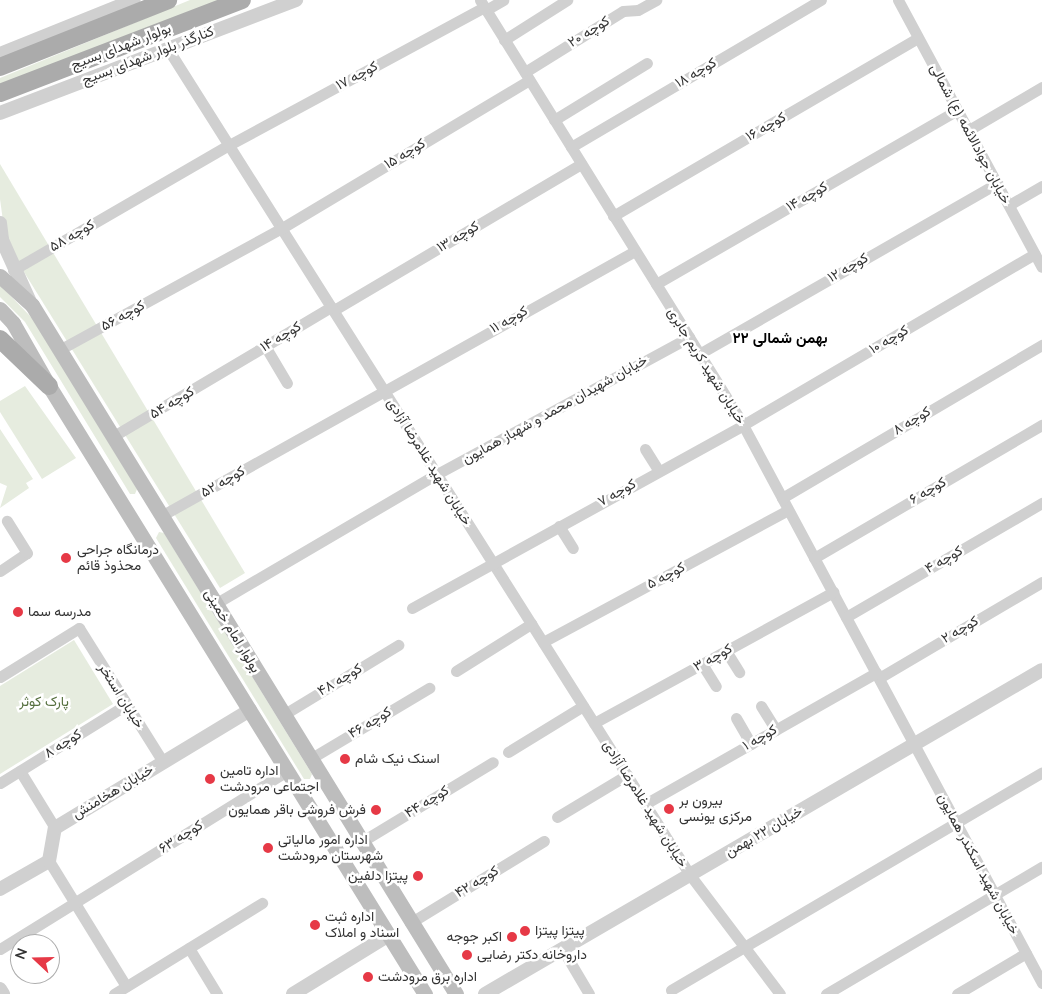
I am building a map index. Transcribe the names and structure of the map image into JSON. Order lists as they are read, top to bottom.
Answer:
{
  "streets": {
    "main road": ["بولوار شهدای بسیج", "بولوار امام خمینی"],
    "street": [
      "کوچه ۲۰",
      "کنارگذر بلوار شهدای بسیج",
      "کوچه ۱۸",
      "کوچه ۱۷",
      "کوچه ۱۶",
      "خیابان جوادالائمه (ع) شمالی",
      "کوچه ۱۵",
      "کوچه ۱۴",
      "کوچه ۵۸",
      "کوچه ۱۳",
      "کوچه ۱۲",
      "کوچه ۵۶",
      "کوچه ۱۱",
      "کوچه ۱۰",
      "خیابان شهید کریم جابری",
      "کوچه ۵۴",
      "خیابان شهیدان محمد و شهباز همایون",
      "کوچه ۸",
      "خیابان شهید غلامرضا آزادی",
      "کوچه ۵۲",
      "کوچه ۶",
      "کوچه ۷",
      "کوچه ۴",
      "کوچه ۵",
      "کوچه ۲",
      "کوچه ۳",
      "کوچه ۴۸",
      "خیابان استخر",
      "کوچه ۴۶",
      "کوچه ۱",
      "خیابان هخامنش",
      "کوچه ۴۴",
      "خیابان ۲۲ بهمن",
      "کوچه ۶۳",
      "خیابان شهید اسکندر همایون",
      "کوچه ۴۲"
    ]
  },
  "crossings": [
    ["کوچه ۲۰", "کوچه ۱۵"],
    ["کوچه ۲۰", "خیابان شهید کریم جابری"],
    ["کنارگذر بلوار شهدای بسیج", "خیابان شهید غلامرضا آزادی"],
    ["کوچه ۱۸", "خیابان شهید کریم جابری"],
    ["کوچه ۱۷", "کوچه ۵۸"],
    ["کوچه ۱۷", "خیابان شهید کریم جابری"],
    ["کوچه ۱۷", "خیابان شهید غلامرضا آزادی"],
    ["کوچه ۱۶", "خیابان جوادالائمه (ع) شمالی"],
    ["کوچه ۱۶", "خیابان شهید کریم جابری"],
    ["خیابان جوادالائمه (ع) شمالی", "کوچه ۱۴"],
    ["خیابان جوادالائمه (ع) شمالی", "کوچه ۱۲"],
    ["خیابان جوادالائمه (ع) شمالی", "کوچه ۱۰"],
    ["کوچه ۱۵", "کوچه ۵۶"],
    ["کوچه ۱۵", "خیابان شهید کریم جابری"],
    ["کوچه ۱۵", "خیابان شهید غلامرضا آزادی"],
    ["کوچه ۱۴", "کوچه ۱۳"],
    ["کوچه ۱۴", "خیابان شهید کریم جابری"],
    ["کوچه ۱۴", "کوچه ۵۴"],
    ["کوچه ۱۴", "خیابان شهید غلامرضا آزادی"],
    ["کوچه ۵۸", "خیابان شهید غلامرضا آزادی"],
    ["کوچه ۵۸", "بولوار امام خمینی"],
    ["کوچه ۱۳", "خیابان شهید کریم جابری"],
    ["کوچه ۱۳", "خیابان شهید غلامرضا آزادی"],
    ["کوچه ۱۲", "خیابان شهید کریم جابری"],
    ["کوچه ۵۶", "خیابان شهید غلامرضا آزادی"],
    ["کوچه ۵۶", "بولوار امام خمینی"],
    ["کوچه ۱۱", "خیابان شهید کریم جابری"],
    ["کوچه ۱۱", "خیابان شهید غلامرضا آزادی"],
    ["کوچه ۱۱", "کوچه ۵۲"],
    ["کوچه ۱۰", "خیابان شهید کریم جابری"],
    ["کوچه ۱۰", "کوچه ۷"],
    ["خیابان شهید کریم جابری", "خیابان شهیدان محمد و شهباز همایون"],
    ["خیابان شهید کریم جابری", "کوچه ۸"],
    ["خیابان شهید کریم جابری", "کوچه ۶"],
    ["خیابان شهید کریم جابری", "کوچه ۷"],
    ["خیابان شهید کریم جابری", "کوچه ۴"],
    ["خیابان شهید کریم جابری", "کوچه ۵"],
    ["خیابان شهید کریم جابری", "کوچه ۲"],
    ["خیابان شهید کریم جابری", "کوچه ۳"],
    ["خیابان شهید کریم جابری", "کوچه ۱"],
    ["خیابان شهید کریم جابری", "خیابان ۲۲ بهمن"],
    ["خیابان شهید کریم جابری", "خیابان شهید اسکندر همایون"],
    ["کوچه ۵۴", "بولوار امام خمینی"],
    ["خیابان شهیدان محمد و شهباز همایون", "خیابان شهید غلامرضا آزادی"],
    ["خیابان شهیدان محمد و شهباز همایون", "بولوار امام خمینی"],
    ["کوچه ۸", "خیابان استخر"],
    ["خیابان شهید غلامرضا آزادی", "کوچه ۵۲"],
    ["خیابان شهید غلامرضا آزادی", "کوچه ۷"],
    ["خیابان شهید غلامرضا آزادی", "کوچه ۵"],
    ["خیابان شهید غلامرضا آزادی", "کوچه ۳"],
    ["خیابان شهید غلامرضا آزادی", "کوچه ۱"],
    ["خیابان شهید غلامرضا آزادی", "خیابان ۲۲ بهمن"],
    ["کوچه ۵۲", "بولوار امام خمینی"],
    ["کوچه ۲", "کوچه ۱"],
    ["بولوار امام خمینی", "کوچه ۴۸"],
    ["بولوار امام خمینی", "کوچه ۴۶"],
    ["بولوار امام خمینی", "خیابان هخامنش"],
    ["بولوار امام خمینی", "کوچه ۴۴"],
    ["بولوار امام خمینی", "کوچه ۶۳"],
    ["بولوار امام خمینی", "کوچه ۴۲"],
    ["خیابان استخر", "خیابان هخامنش"],
    ["خیابان ۲۲ بهمن", "خیابان شهید اسکندر همایون"]
  ],
  "districts": ["۲۲ بهمن شمالی"],
  "parks": ["پارک کوثر"],
  "places": [
    "درمانگاه جراحی محذوذ قائم",
    "مدرسه سما",
    "اسنک نیک شام",
    "اداره تامین اجتماعی مرودشت",
    "بیرون بر مرکزی یونسی",
    "فرش فروشی باقر همایون",
    "اداره امور مالیاتی شهرستان مرودشت",
    "پیتزا دلفین",
    "اداره ثبت اسناد و املاک",
    "پیتزا پیتزا",
    "اکبر جوجه",
    "داروخانه دکتر رضایی",
    "اداره برق مرودشت"
  ],
  "north": "left"
}
